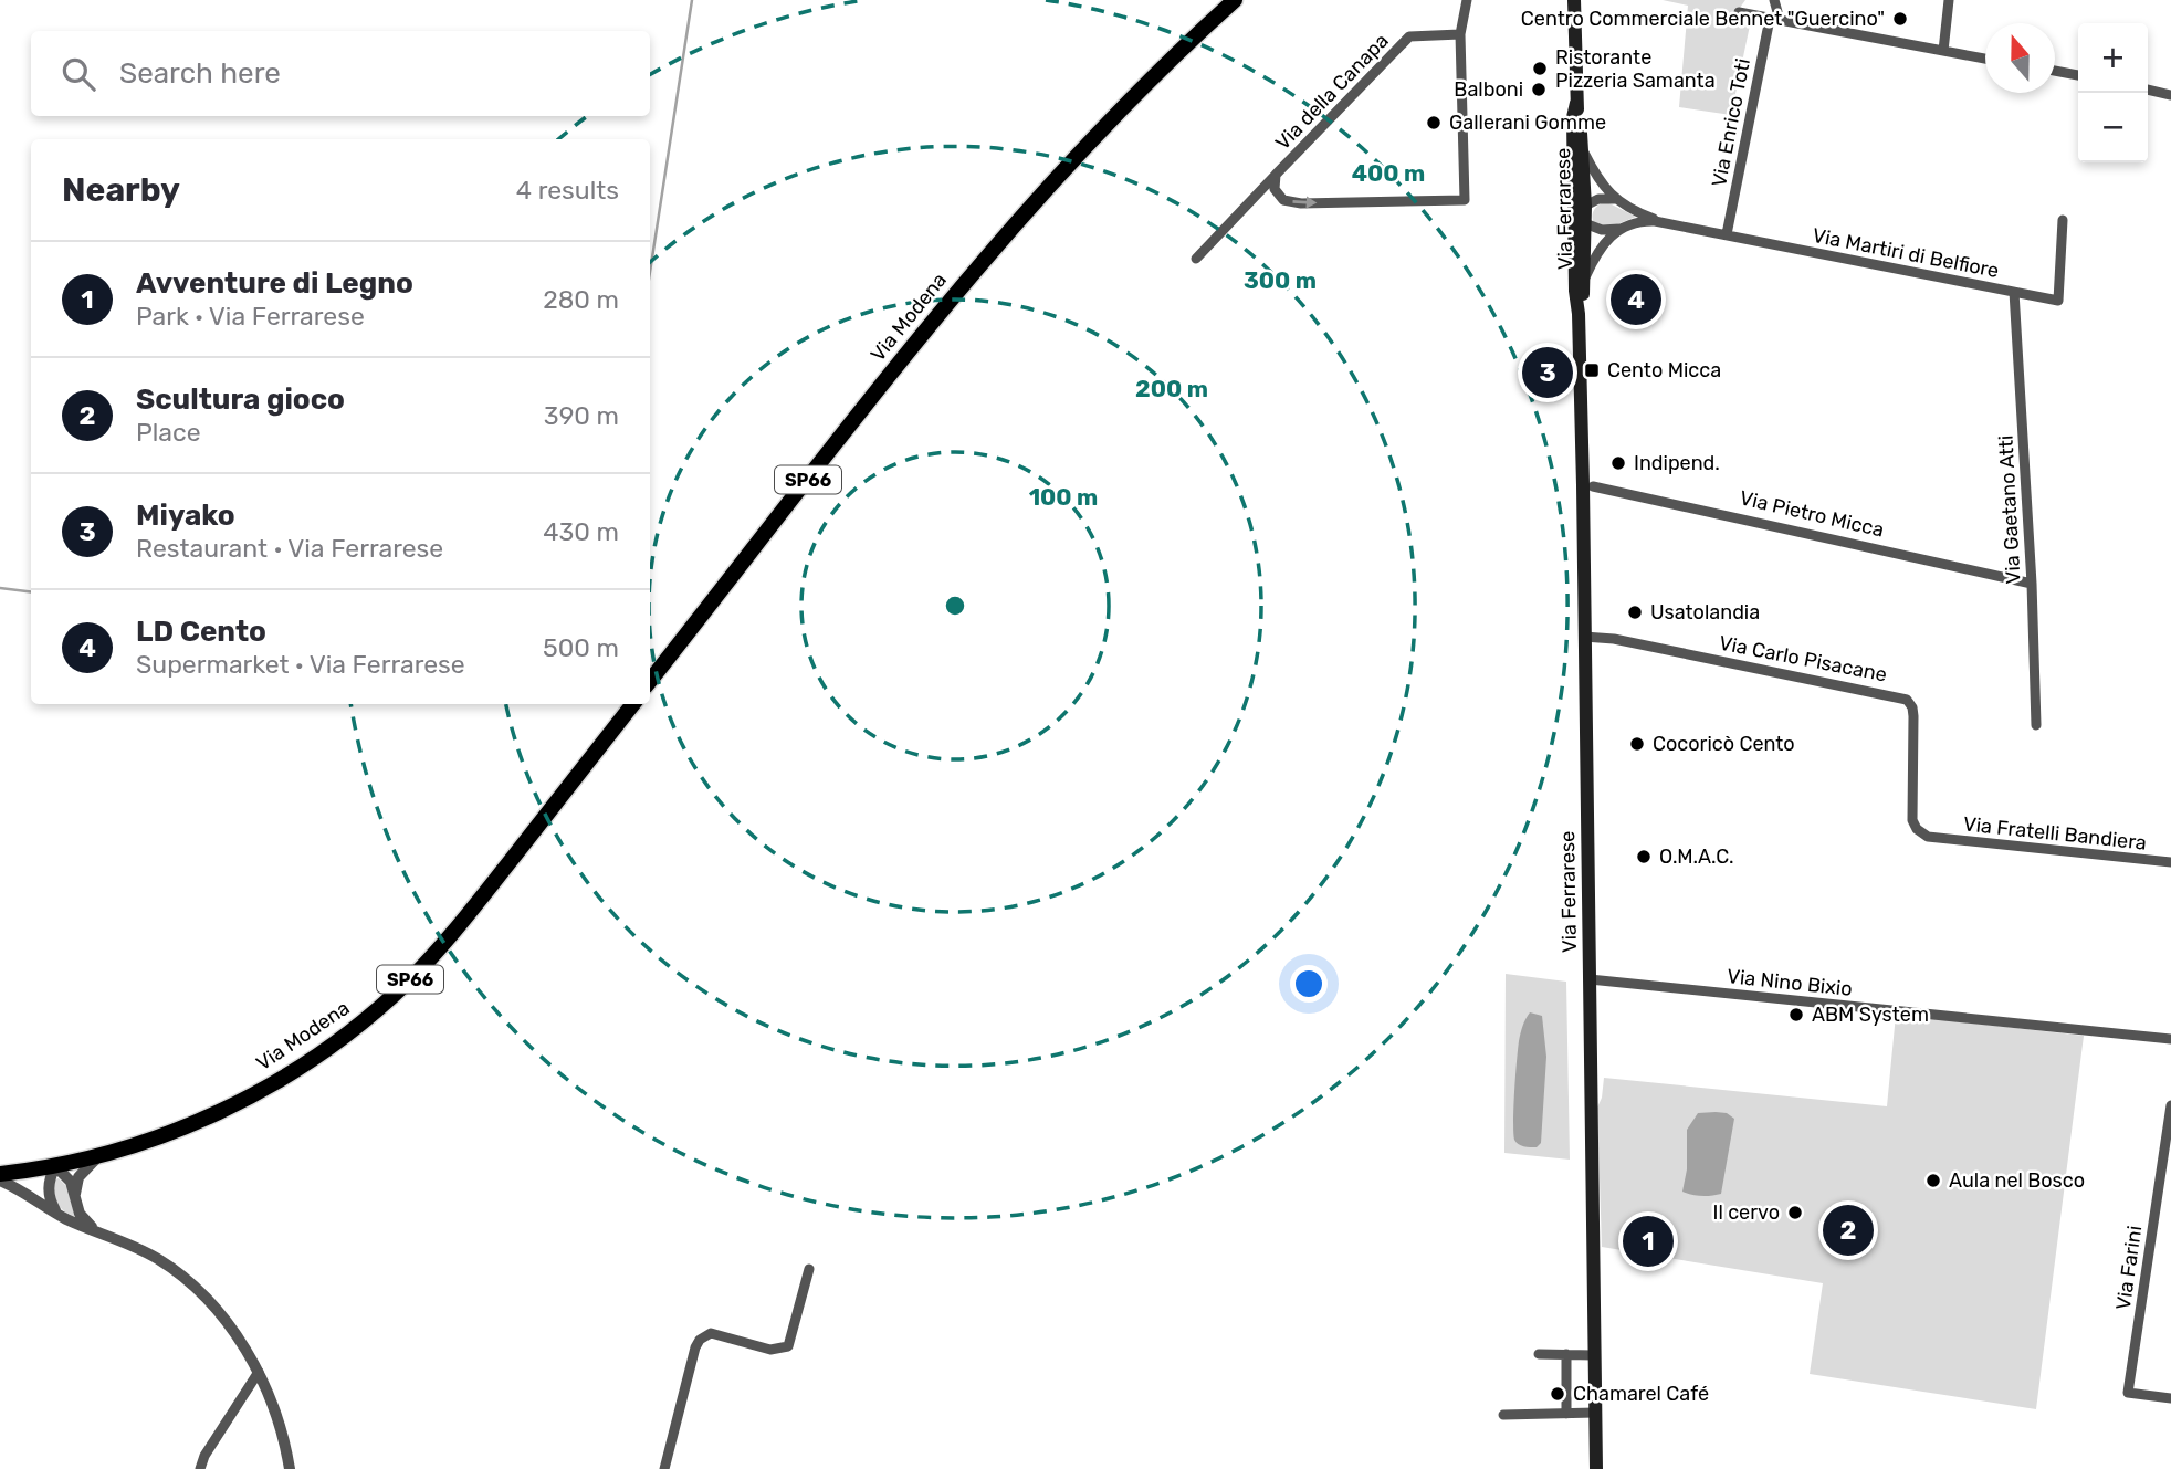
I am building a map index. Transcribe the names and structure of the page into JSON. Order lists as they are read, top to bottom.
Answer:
{
  "streets": {
    "main road": ["Via Ferrarese", "Via Modena", "SP66"],
    "street": [
      "Via della Canapa",
      "Via Enrico Toti",
      "Via Martiri di Belfiore",
      "Via Gaetano Atti",
      "Via Pietro Micca",
      "Via Carlo Pisacane",
      "Via Fratelli Bandiera",
      "Via Nino Bixio",
      "Via Farini"
    ]
  },
  "crossings": [
    ["Via Enrico Toti", "Via Martiri di Belfiore"],
    ["Via Ferrarese", "Via Martiri di Belfiore"],
    ["Via Ferrarese", "Via Pietro Micca"],
    ["Via Ferrarese", "Via Carlo Pisacane"],
    ["Via Ferrarese", "Via Nino Bixio"],
    ["Via Martiri di Belfiore", "Via Gaetano Atti"],
    ["Via Gaetano Atti", "Via Pietro Micca"],
    ["Via Carlo Pisacane", "Via Fratelli Bandiera"]
  ],
  "places": {
    "other": [
      "Centro Commerciale Bennet \"Guercino\"",
      "Ristorante Pizzeria Samanta",
      "Balboni",
      "Gallerani Gomme",
      "Indipend.",
      "Usatolandia",
      "Cocoricò Cento",
      "O.M.A.C.",
      "ABM System",
      "Aula nel Bosco",
      "Il cervo",
      "Chamarel Café"
    ],
    "transit": ["Cento Micca"]
  },
  "north": "top",
  "page": {
    "map_buttons": ["+", "−"],
    "search": "Search here",
    "heading": ["Nearby", "4 results"],
    "list": [
      {
        "mark": "1",
        "name": "Avventure di Legno",
        "note": "Park · Via Ferrarese",
        "value": "280 m"
      },
      {
        "mark": "2",
        "name": "Scultura gioco",
        "note": "Place",
        "value": "390 m"
      },
      {
        "mark": "3",
        "name": "Miyako",
        "note": "Restaurant · Via Ferrarese",
        "value": "430 m"
      },
      {
        "mark": "4",
        "name": "LD Cento",
        "note": "Supermarket · Via Ferrarese",
        "value": "500 m"
      }
    ],
    "pins": [
      "4",
      "3",
      "2",
      "1"
    ]
  },
  "rings": [
    "400 m",
    "300 m",
    "200 m",
    "100 m"
  ]
}
